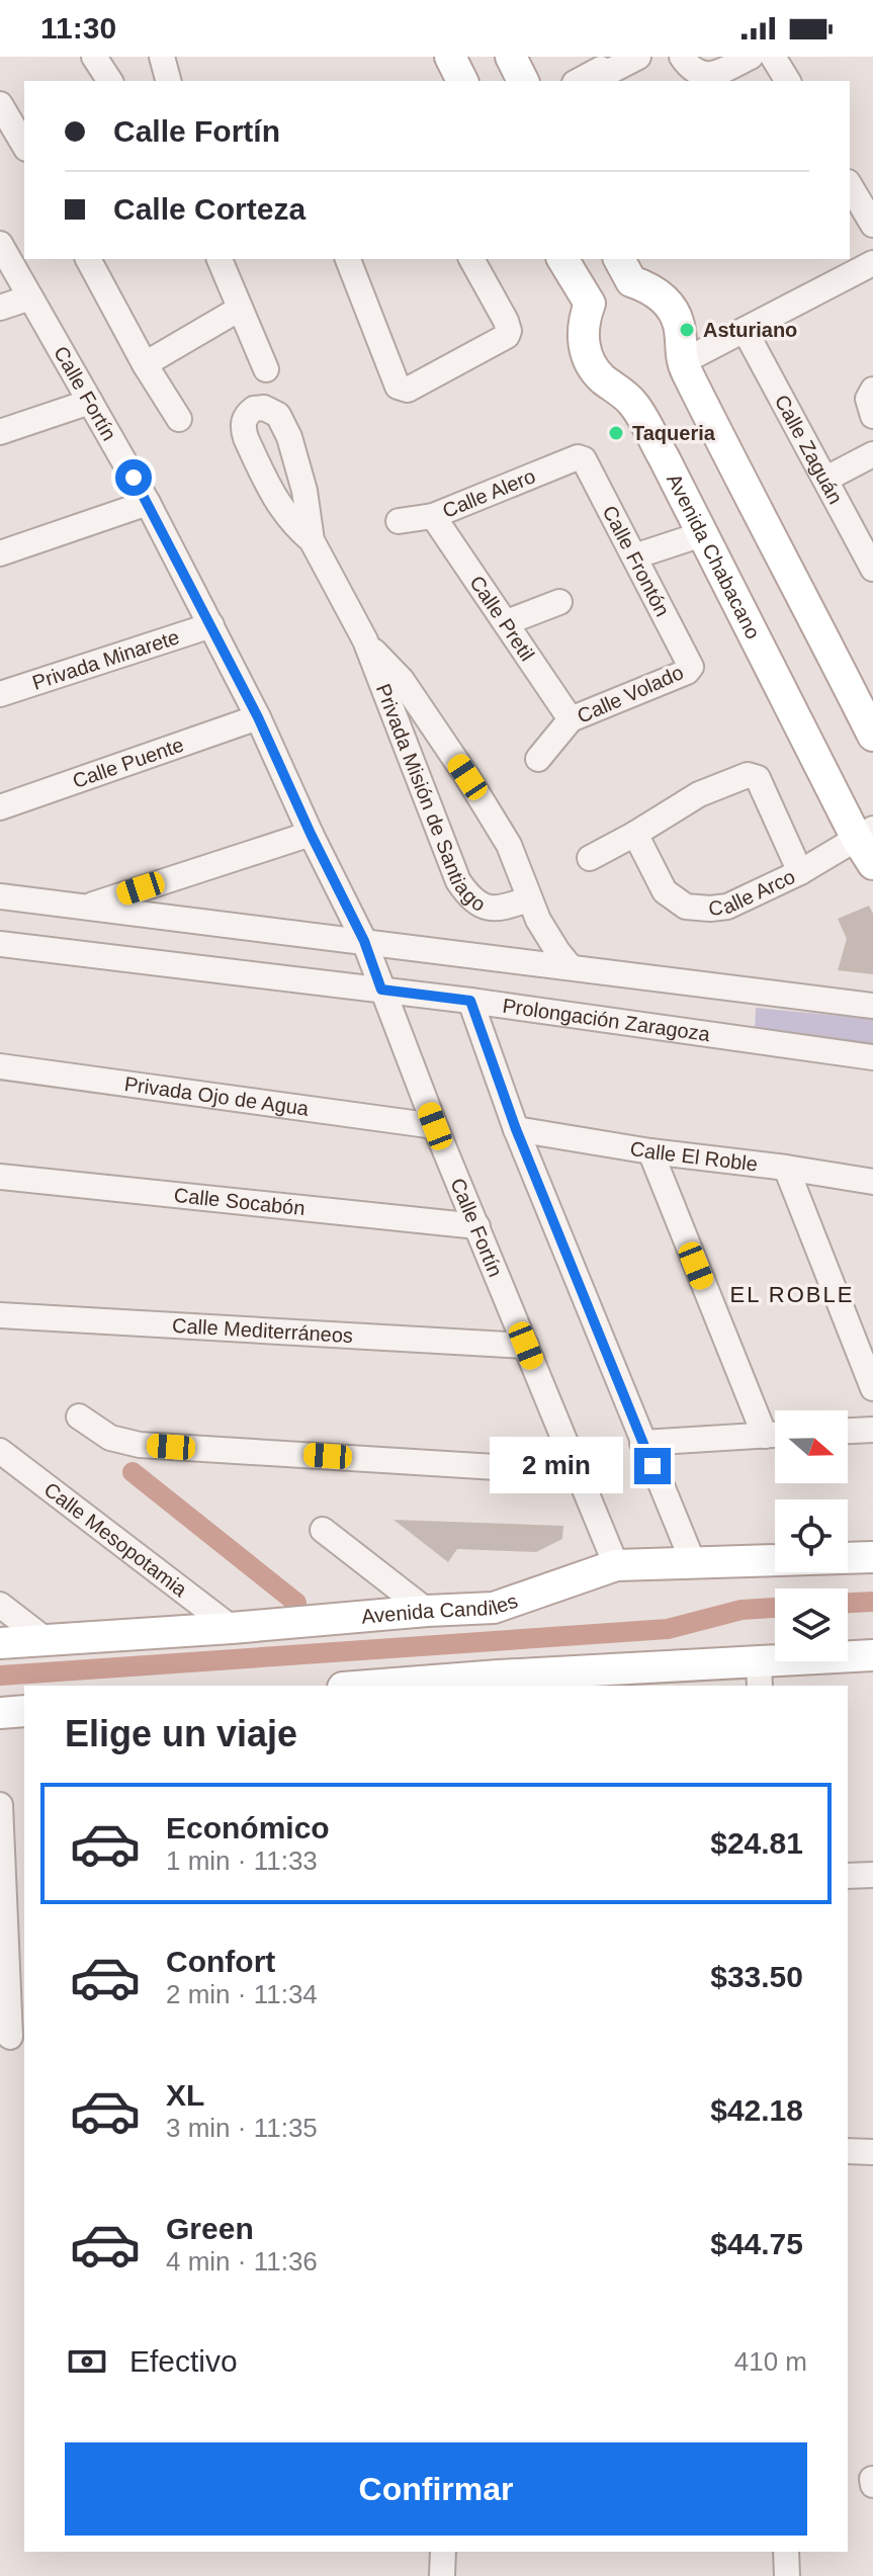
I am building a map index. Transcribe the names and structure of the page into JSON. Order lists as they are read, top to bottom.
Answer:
{
  "streets": {
    "main road": ["Avenida Chabacano", "Avenida Candiles"],
    "street": [
      "Calle Fortín",
      "Calle Zaguán",
      "Calle Alero",
      "Calle Frontón",
      "Calle Pretil",
      "Privada Minarete",
      "Calle Volado",
      "Calle Puente",
      "Privada Misión de Santiago",
      "Calle Arco",
      "Prolongación Zaragoza",
      "Privada Ojo de Agua",
      "Calle El Roble",
      "Calle Socabón",
      "Calle Mediterráneos",
      "Calle Mesopotamia"
    ]
  },
  "crossings": [
    ["Calle Fortín", "Privada Minarete"],
    ["Calle Fortín", "Calle Puente"],
    ["Calle Fortín", "Prolongación Zaragoza"],
    ["Calle Fortín", "Privada Ojo de Agua"],
    ["Calle Fortín", "Calle Socabón"],
    ["Calle Fortín", "Calle Mediterráneos"],
    ["Calle Fortín", "Avenida Candiles"],
    ["Calle Alero", "Calle Frontón"],
    ["Calle Alero", "Calle Pretil"],
    ["Avenida Chabacano", "Calle Arco"],
    ["Calle Frontón", "Calle Volado"],
    ["Calle Pretil", "Calle Volado"],
    ["Calle Mesopotamia", "Avenida Candiles"]
  ],
  "districts": ["EL ROBLE"],
  "places": ["Asturiano", "Taqueria"],
  "north": "right",
  "page": {
    "status": "11:30",
    "banner": ["Calle Fortín", "Calle Corteza"],
    "bubble": "2 min",
    "heading": "Elige un viaje",
    "list": [
      {
        "name": "Económico",
        "note": "1 min · 11:33",
        "value": "$24.81"
      },
      {
        "name": "Confort",
        "note": "2 min · 11:34",
        "value": "$33.50"
      },
      {
        "name": "XL",
        "note": "3 min · 11:35",
        "value": "$42.18"
      },
      {
        "name": "Green",
        "note": "4 min · 11:36",
        "value": "$44.75"
      }
    ],
    "pay": ["Efectivo", "410 m"],
    "buttons": "Confirmar"
  }
}
